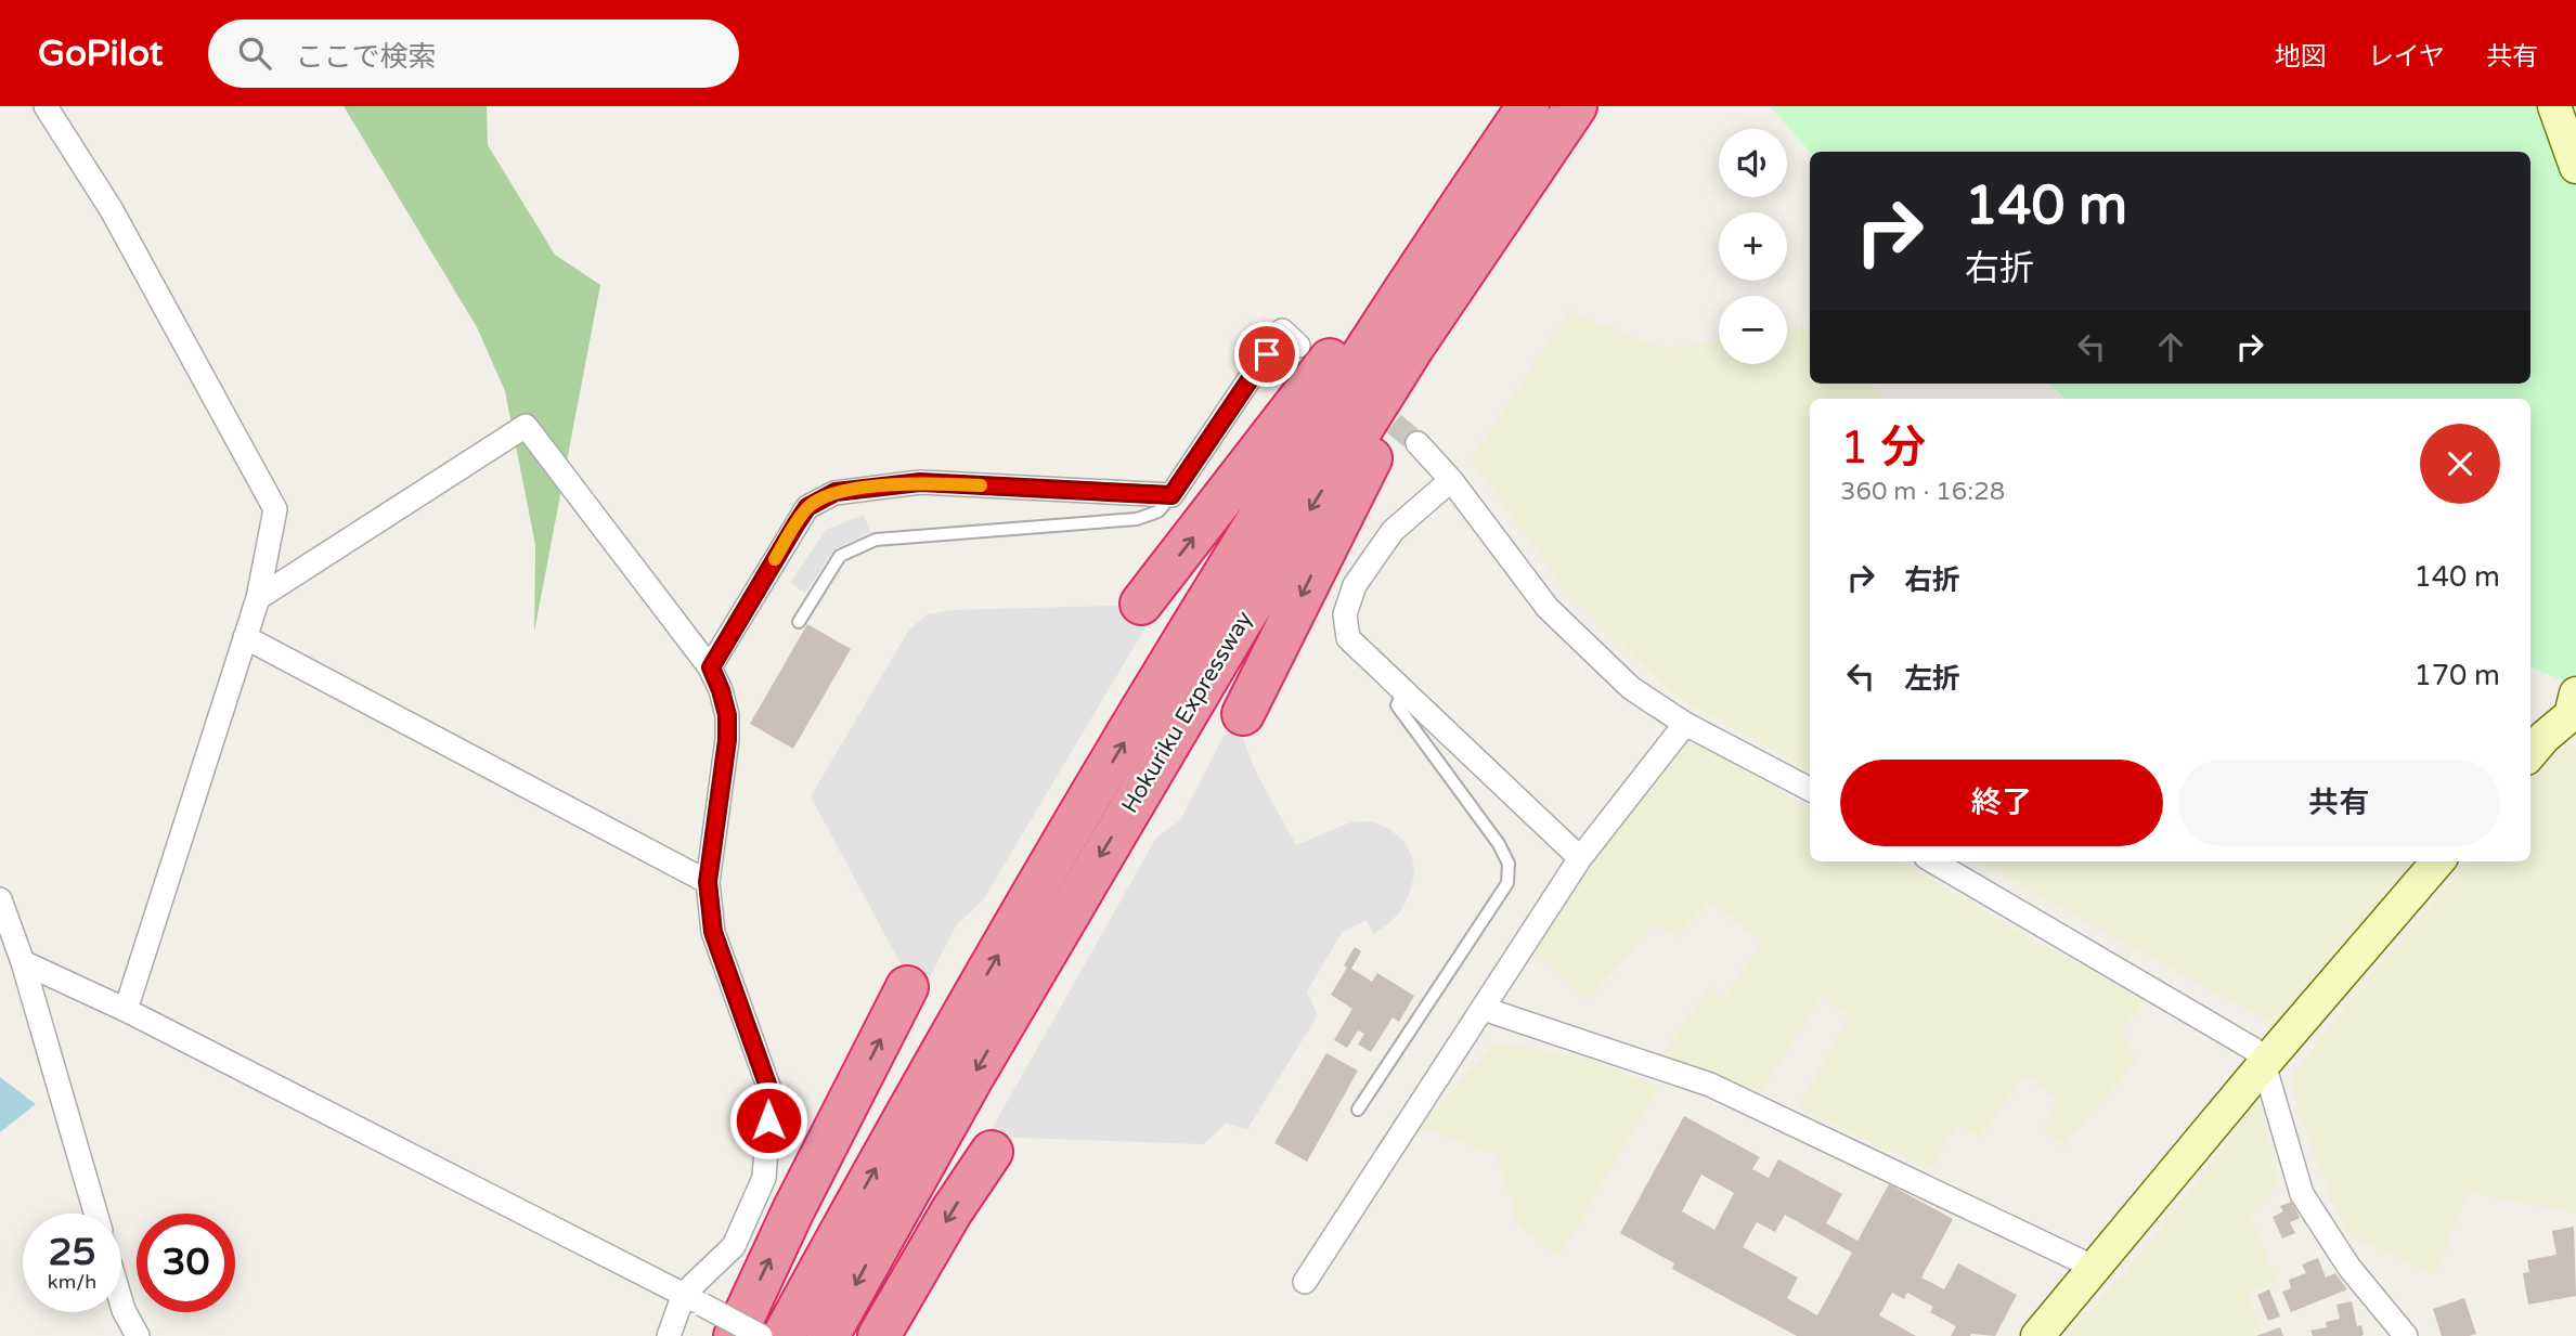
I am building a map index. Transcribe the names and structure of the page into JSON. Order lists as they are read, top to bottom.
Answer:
{
  "streets": {
    "highway": ["Hokuriku Expressway"]
  },
  "page": {
    "header": "GoPilot",
    "search": "ここで検索",
    "nav": ["地図", "レイヤ", "共有"],
    "map_buttons": ["+", "−"],
    "turn": ["140 m", "右折"],
    "heading": ["1 分", "360 m · 16:28"],
    "list": [
      {
        "name": "右折",
        "value": "140 m"
      },
      {
        "name": "左折",
        "value": "170 m"
      }
    ],
    "buttons": ["終了", "共有"],
    "speed": "25 km/h",
    "limit": "30"
  }
}
